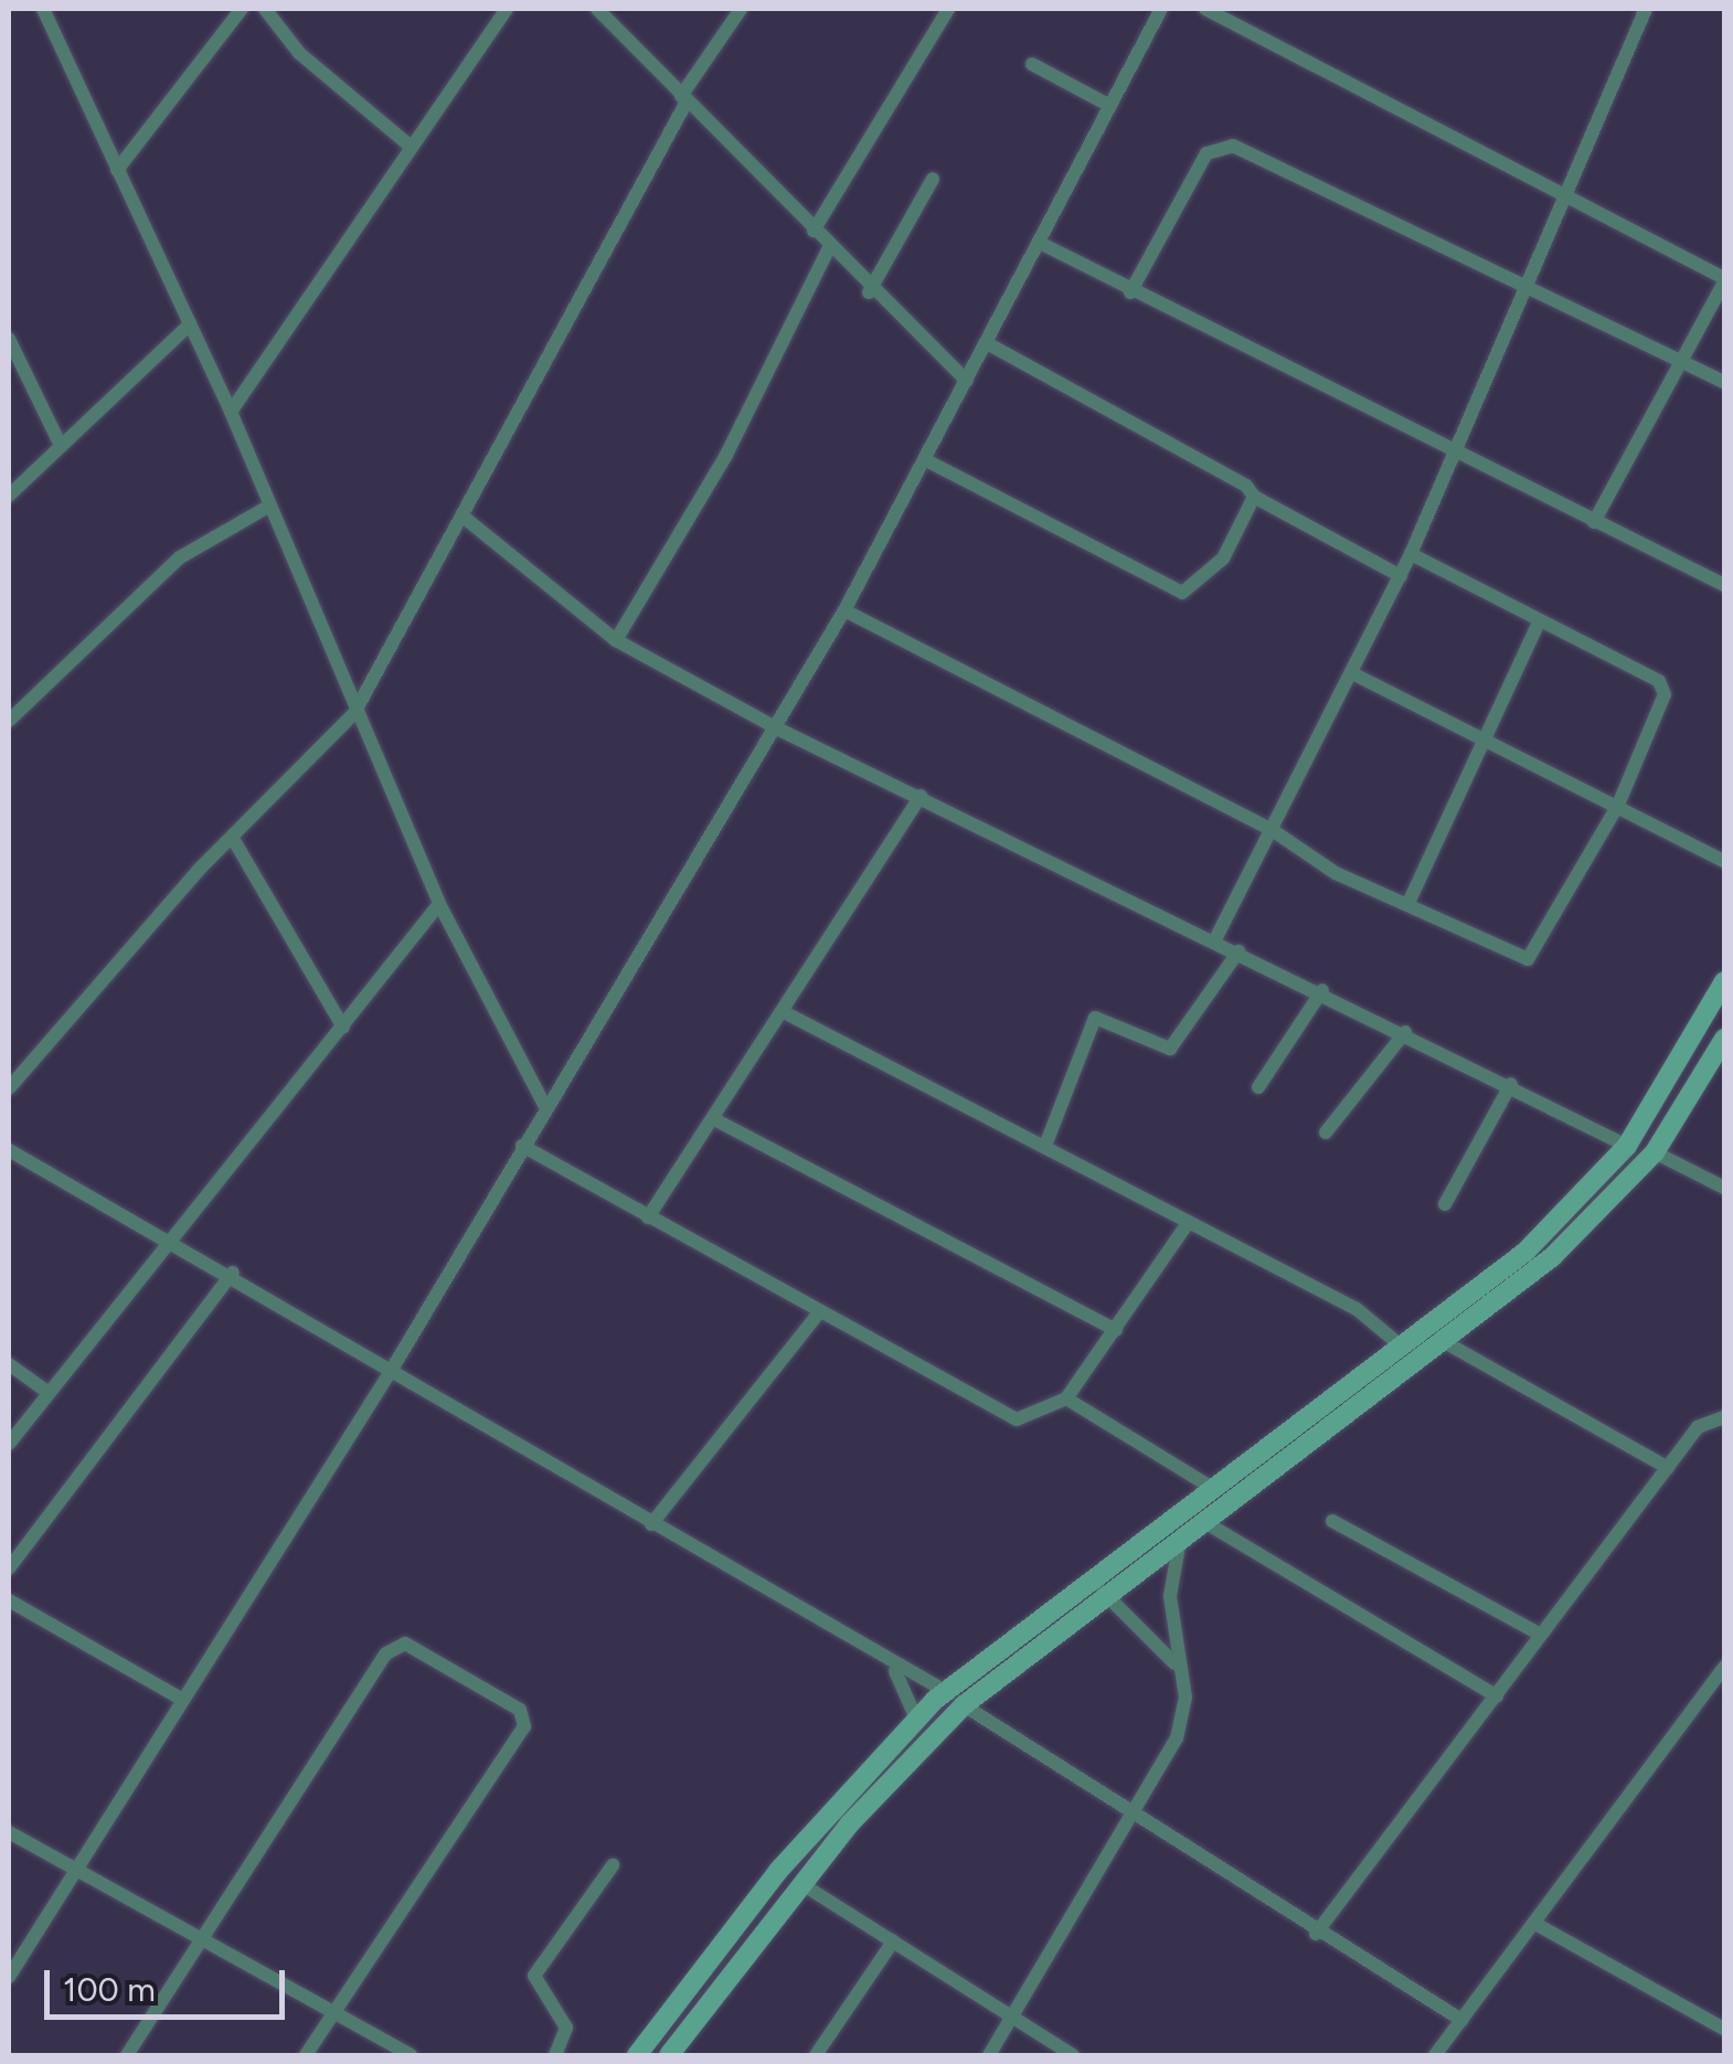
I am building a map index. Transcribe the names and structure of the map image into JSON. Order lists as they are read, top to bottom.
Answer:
{
  "scale_bar": "100 m"
}
